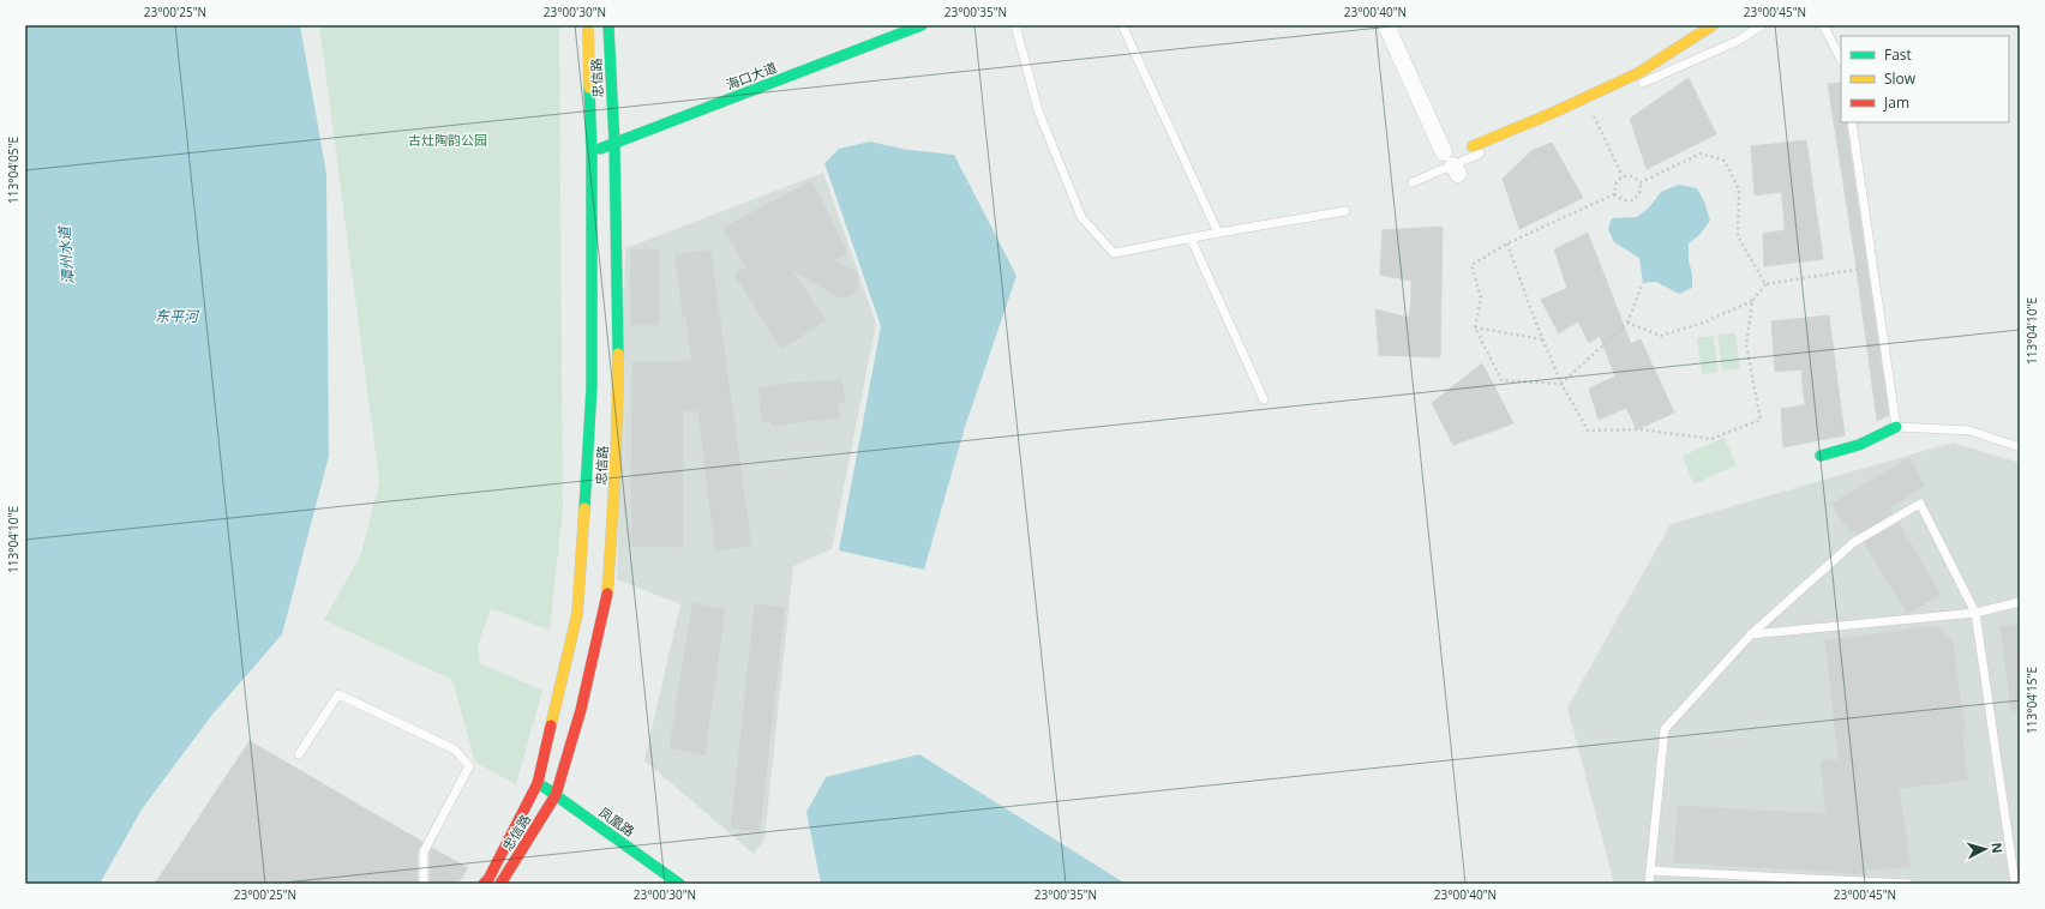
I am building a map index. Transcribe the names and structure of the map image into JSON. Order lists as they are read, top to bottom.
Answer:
{
  "streets": {
    "main road": ["海口大道", "忠信路", "凤凰路"]
  },
  "crossings": [
    ["海口大道", "忠信路"],
    ["忠信路", "凤凰路"]
  ],
  "water": ["潭州水道", "东平河"],
  "parks": ["古灶陶韵公园"],
  "legend": ["Fast", "Slow", "Jam"],
  "north": "right",
  "coordinates": [
    "23°00'25\"N",
    "23°00'30\"N",
    "23°00'35\"N",
    "23°00'40\"N",
    "23°00'45\"N",
    "113°04'05\"E",
    "113°04'10\"E",
    "113°04'15\"E"
  ]
}
